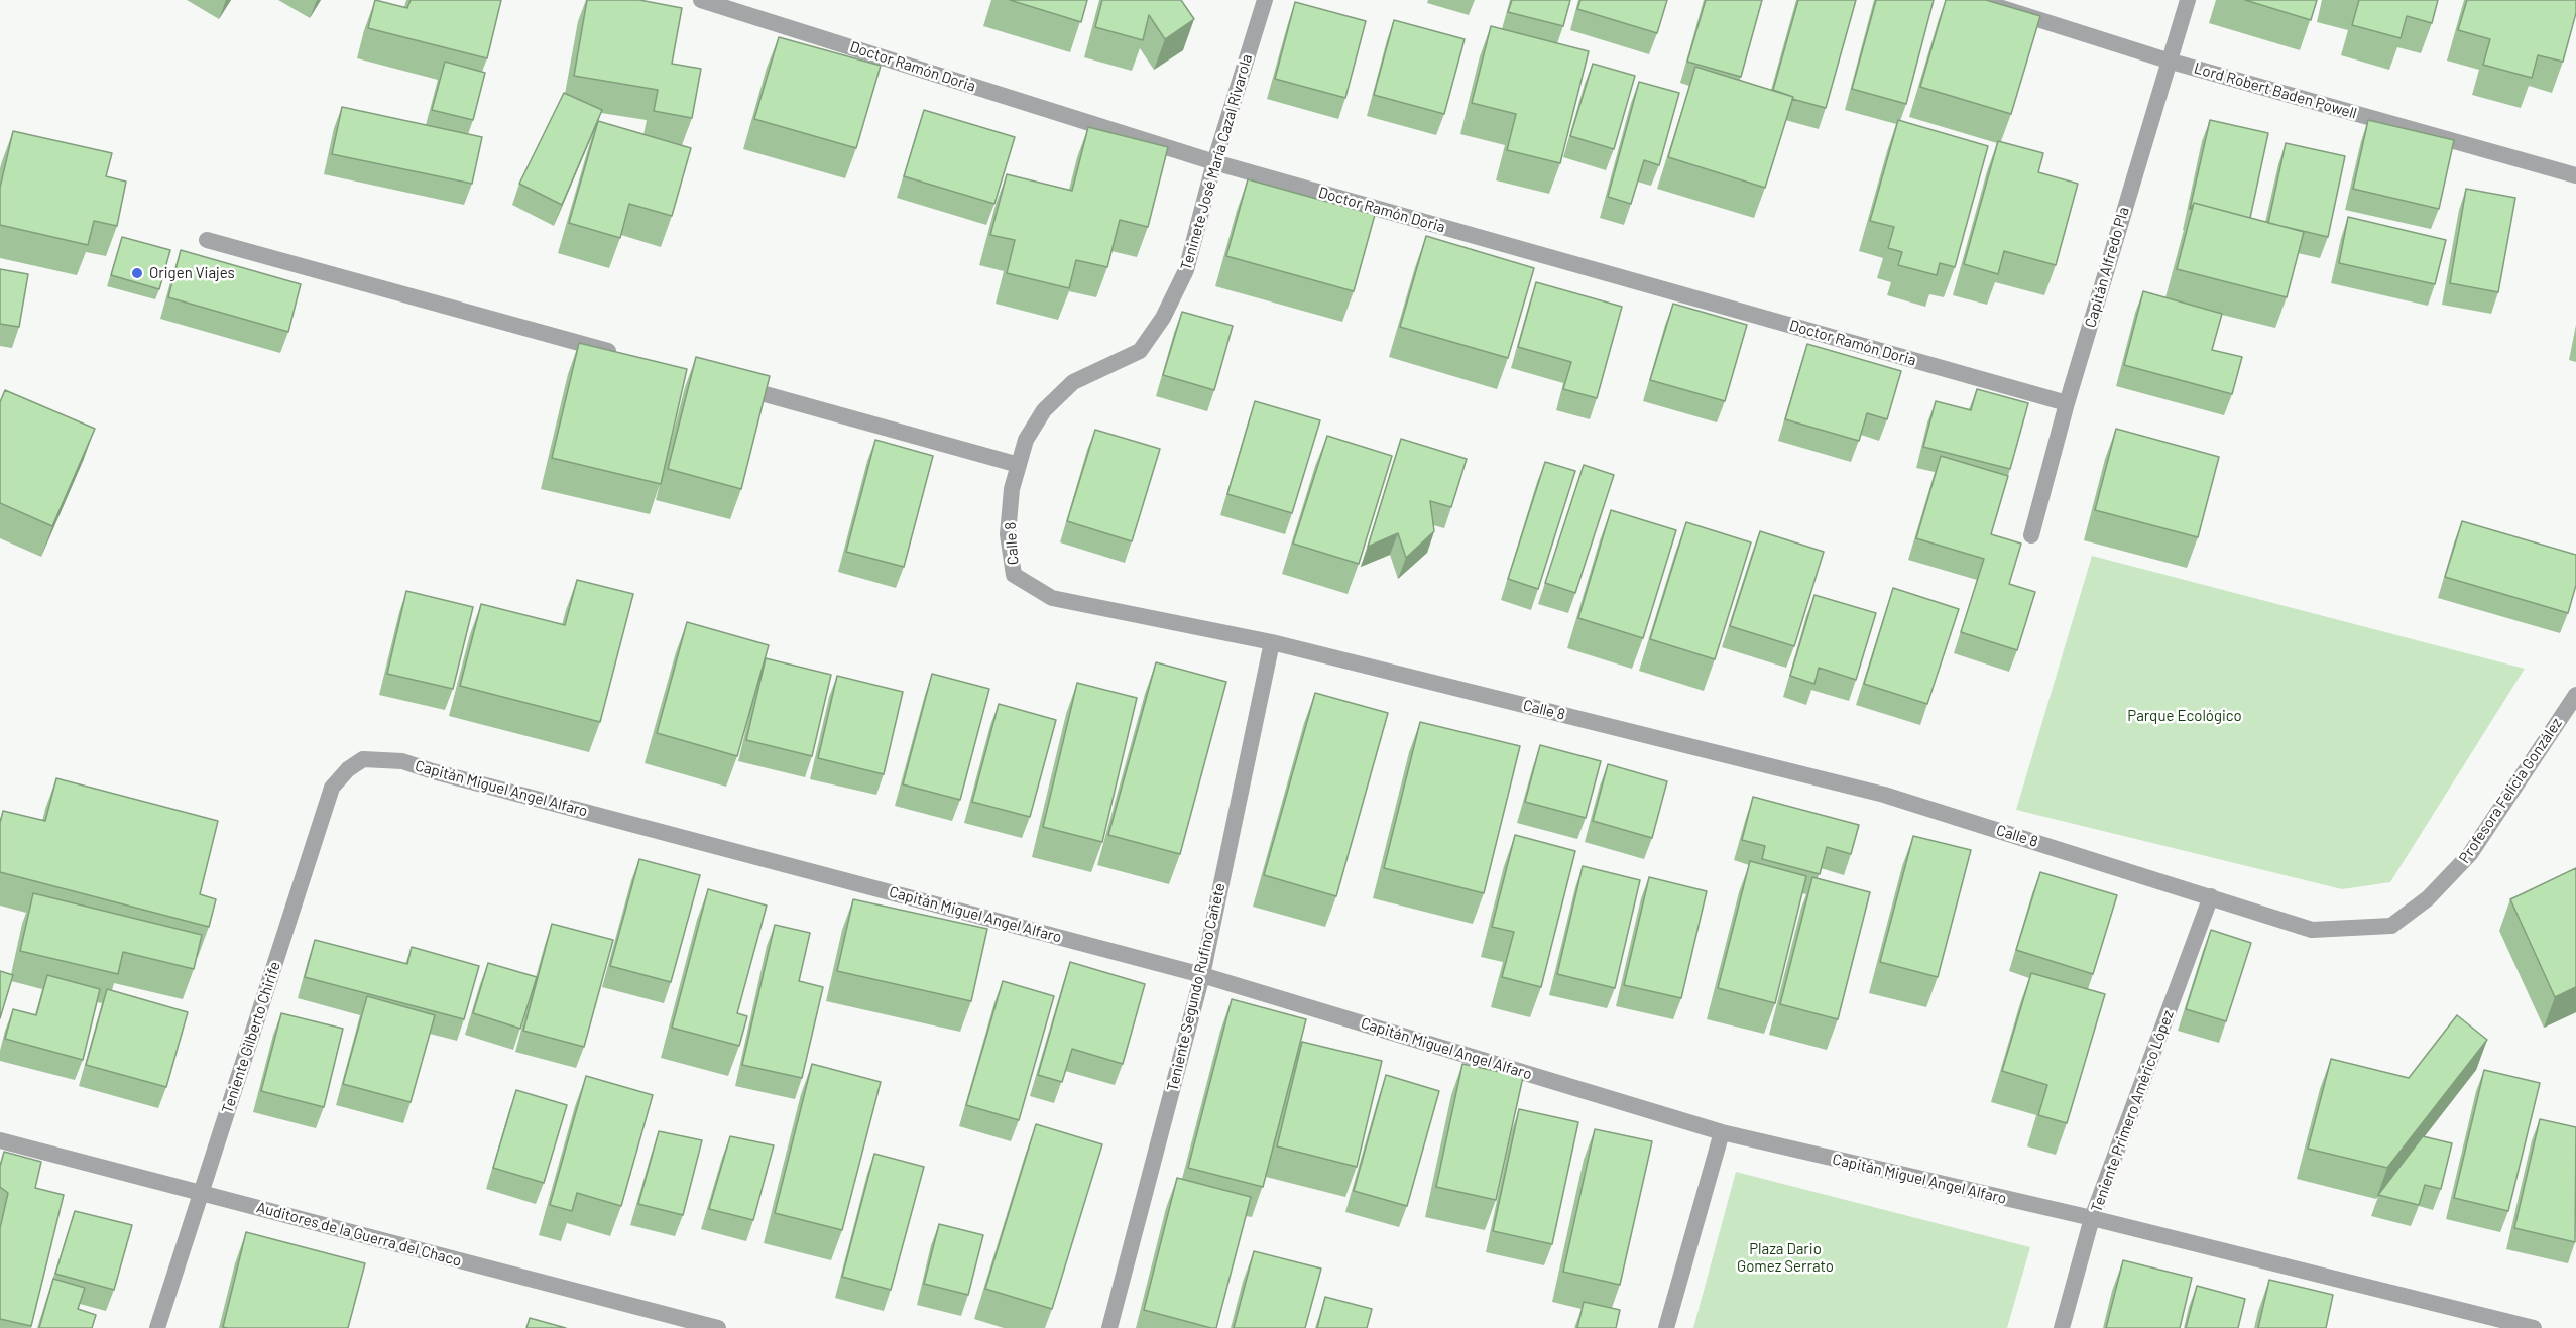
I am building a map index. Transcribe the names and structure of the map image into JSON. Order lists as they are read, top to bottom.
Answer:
{
  "streets": {
    "street": [
      "Doctor Ramón Doria",
      "Lord Robert Baden Powell",
      "Teninete José María Cazal Rivarola",
      "Capitán Alfredo Pla",
      "Calle 8",
      "Capitán Miguel Angel Alfaro",
      "Profesora Felicia González",
      "Teniente Segundo Rufino Cañete",
      "Teniente Gilberto Chirife",
      "Teniente Primero Américo López",
      "Auditores de la Guerra del Chaco"
    ]
  },
  "crossings": [
    ["Doctor Ramón Doria", "Teninete José María Cazal Rivarola"],
    ["Doctor Ramón Doria", "Capitán Alfredo Pla"],
    ["Lord Robert Baden Powell", "Capitán Alfredo Pla"],
    ["Teninete José María Cazal Rivarola", "Calle 8"],
    ["Calle 8", "Profesora Felicia González"],
    ["Calle 8", "Teniente Segundo Rufino Cañete"],
    ["Calle 8", "Teniente Primero Américo López"],
    ["Capitán Miguel Angel Alfaro", "Teniente Segundo Rufino Cañete"],
    ["Capitán Miguel Angel Alfaro", "Teniente Gilberto Chirife"],
    ["Capitán Miguel Angel Alfaro", "Teniente Primero Américo López"],
    ["Teniente Gilberto Chirife", "Auditores de la Guerra del Chaco"]
  ],
  "parks": ["Parque Ecológico", "Plaza Dario Gomez Serrato"],
  "places": ["Origen Viajes"]
}
